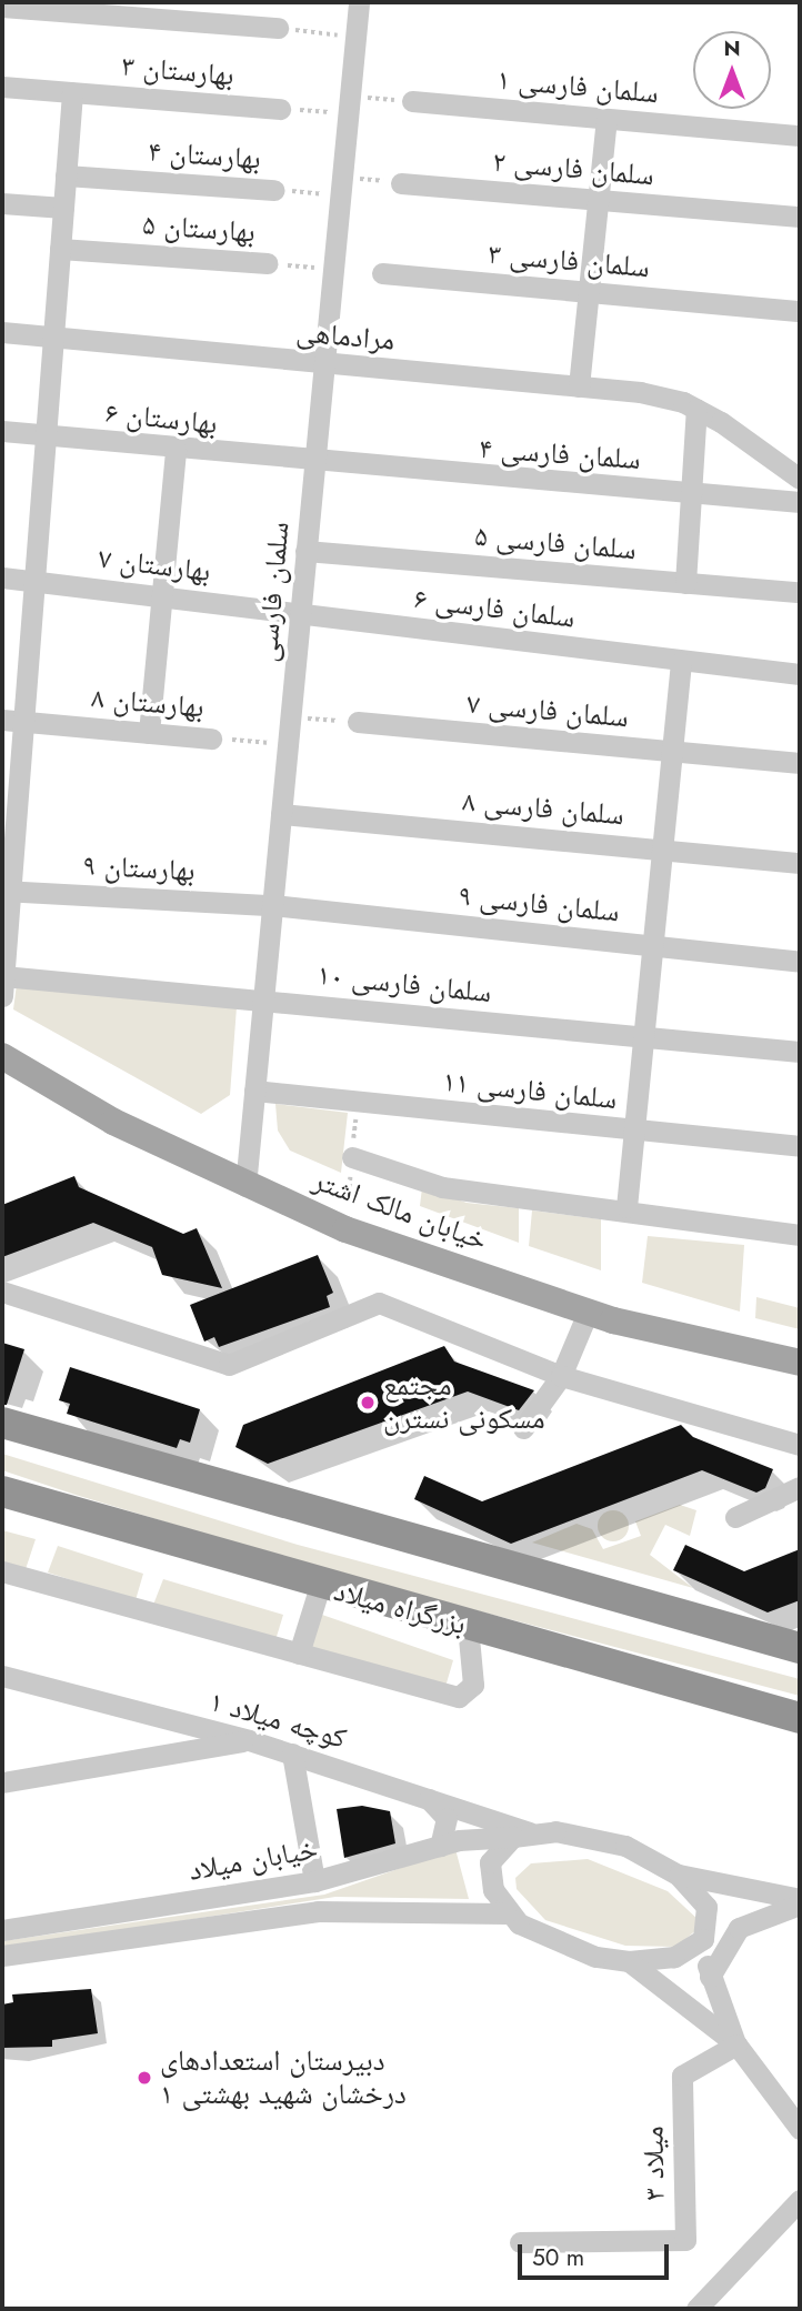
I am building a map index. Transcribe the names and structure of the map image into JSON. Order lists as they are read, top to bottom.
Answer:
{
  "streets": {
    "highway": ["بزرگراه میلاد"],
    "main road": ["خیابان مالک اشتر"],
    "street": [
      "بهارستان ۳",
      "سلمان فارسی ۱",
      "بهارستان ۴",
      "سلمان فارسی ۲",
      "بهارستان ۵",
      "سلمان فارسی ۳",
      "مرادماهی",
      "بهارستان ۶",
      "سلمان فارسی ۴",
      "سلمان فارسی ۵",
      "بهارستان ۷",
      "سلمان فارسی",
      "سلمان فارسی ۶",
      "بهارستان ۸",
      "سلمان فارسی ۷",
      "سلمان فارسی ۸",
      "بهارستان ۹",
      "سلمان فارسی ۹",
      "سلمان فارسی ۱۰",
      "سلمان فارسی ۱۱",
      "کوچه میلاد ۱",
      "خیابان میلاد",
      "میلاد ۳"
    ]
  },
  "crossings": [
    ["بهارستان ۴", "سلمان فارسی"],
    ["بهارستان ۵", "سلمان فارسی"],
    ["مرادماهی", "سلمان فارسی"],
    ["بهارستان ۶", "سلمان فارسی ۴"],
    ["بهارستان ۶", "سلمان فارسی"],
    ["سلمان فارسی ۴", "سلمان فارسی"],
    ["سلمان فارسی ۵", "سلمان فارسی"],
    ["بهارستان ۷", "سلمان فارسی"],
    ["بهارستان ۷", "سلمان فارسی ۶"],
    ["سلمان فارسی", "سلمان فارسی ۶"],
    ["سلمان فارسی", "بهارستان ۸"],
    ["سلمان فارسی", "سلمان فارسی ۸"],
    ["سلمان فارسی", "بهارستان ۹"],
    ["سلمان فارسی", "سلمان فارسی ۹"],
    ["سلمان فارسی", "سلمان فارسی ۱۰"],
    ["سلمان فارسی", "سلمان فارسی ۱۱"],
    ["سلمان فارسی", "خیابان مالک اشتر"],
    ["بهارستان ۹", "سلمان فارسی ۹"],
    ["کوچه میلاد ۱", "خیابان میلاد"]
  ],
  "places": ["مجتمع مسکونی نسترن", "دبیرستان استعدادهای درخشان شهید بهشتی ۱"],
  "scale_bar": "50 m",
  "north": "top"
}
